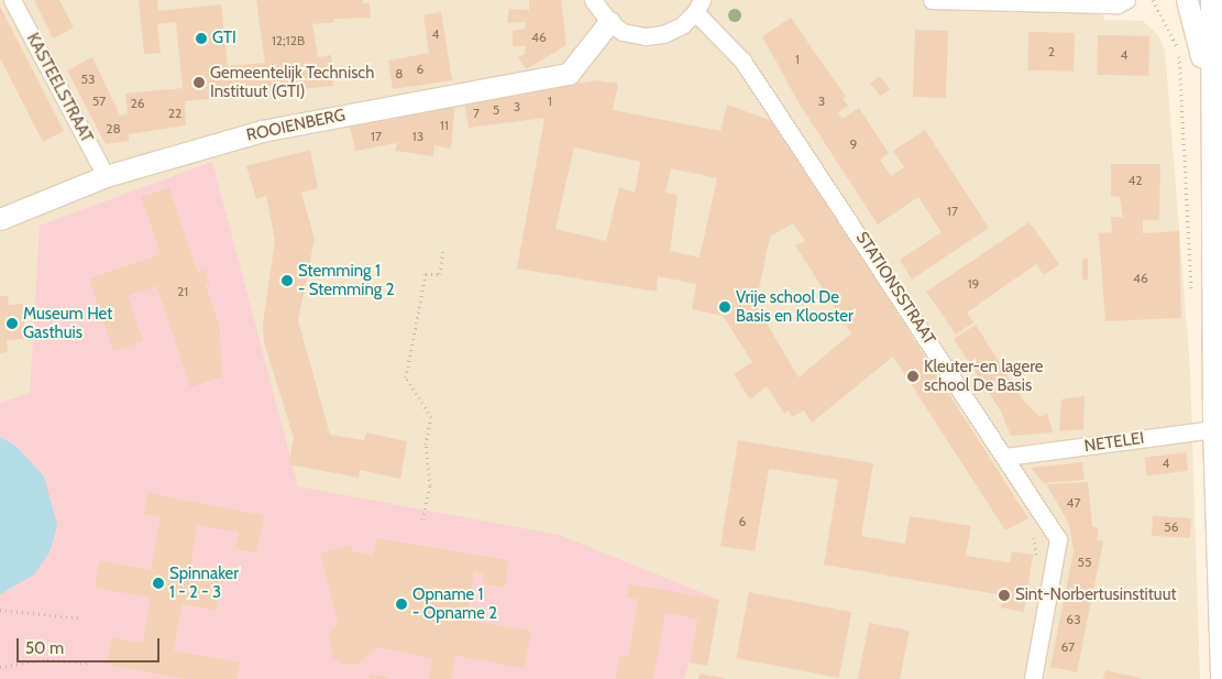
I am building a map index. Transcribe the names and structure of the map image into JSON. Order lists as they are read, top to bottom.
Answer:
{
  "streets": {
    "street": [
      "KASTEELSTRAAT",
      "ROOIENBERG",
      "STATIONSSTRAAT",
      "NETELEI"
    ]
  },
  "crossings": [
    ["KASTEELSTRAAT", "ROOIENBERG"],
    ["STATIONSSTRAAT", "NETELEI"]
  ],
  "places": [
    "GTI",
    "Gemeentelijk Technisch Instituut (GTI)",
    "Stemming 1 - Stemming 2",
    "Vrije school De Basis en Klooster",
    "Museum Het Gasthuis",
    "Kleuter-en lagere school De Basis",
    "Spinnaker 1 - 2 - 3",
    "Sint-Norbertusinstituut",
    "Opname 1 - Opname 2"
  ],
  "house_numbers": [
    "4",
    "46",
    "12;12B",
    "2",
    "4",
    "1",
    "6",
    "8",
    "53",
    "57",
    "1",
    "3",
    "26",
    "3",
    "5",
    "22",
    "7",
    "11",
    "28",
    "17",
    "13",
    "9",
    "42",
    "17",
    "46",
    "19",
    "21",
    "4",
    "47",
    "6",
    "56",
    "55",
    "63",
    "67"
  ],
  "scale_bar": "50 m"
}
